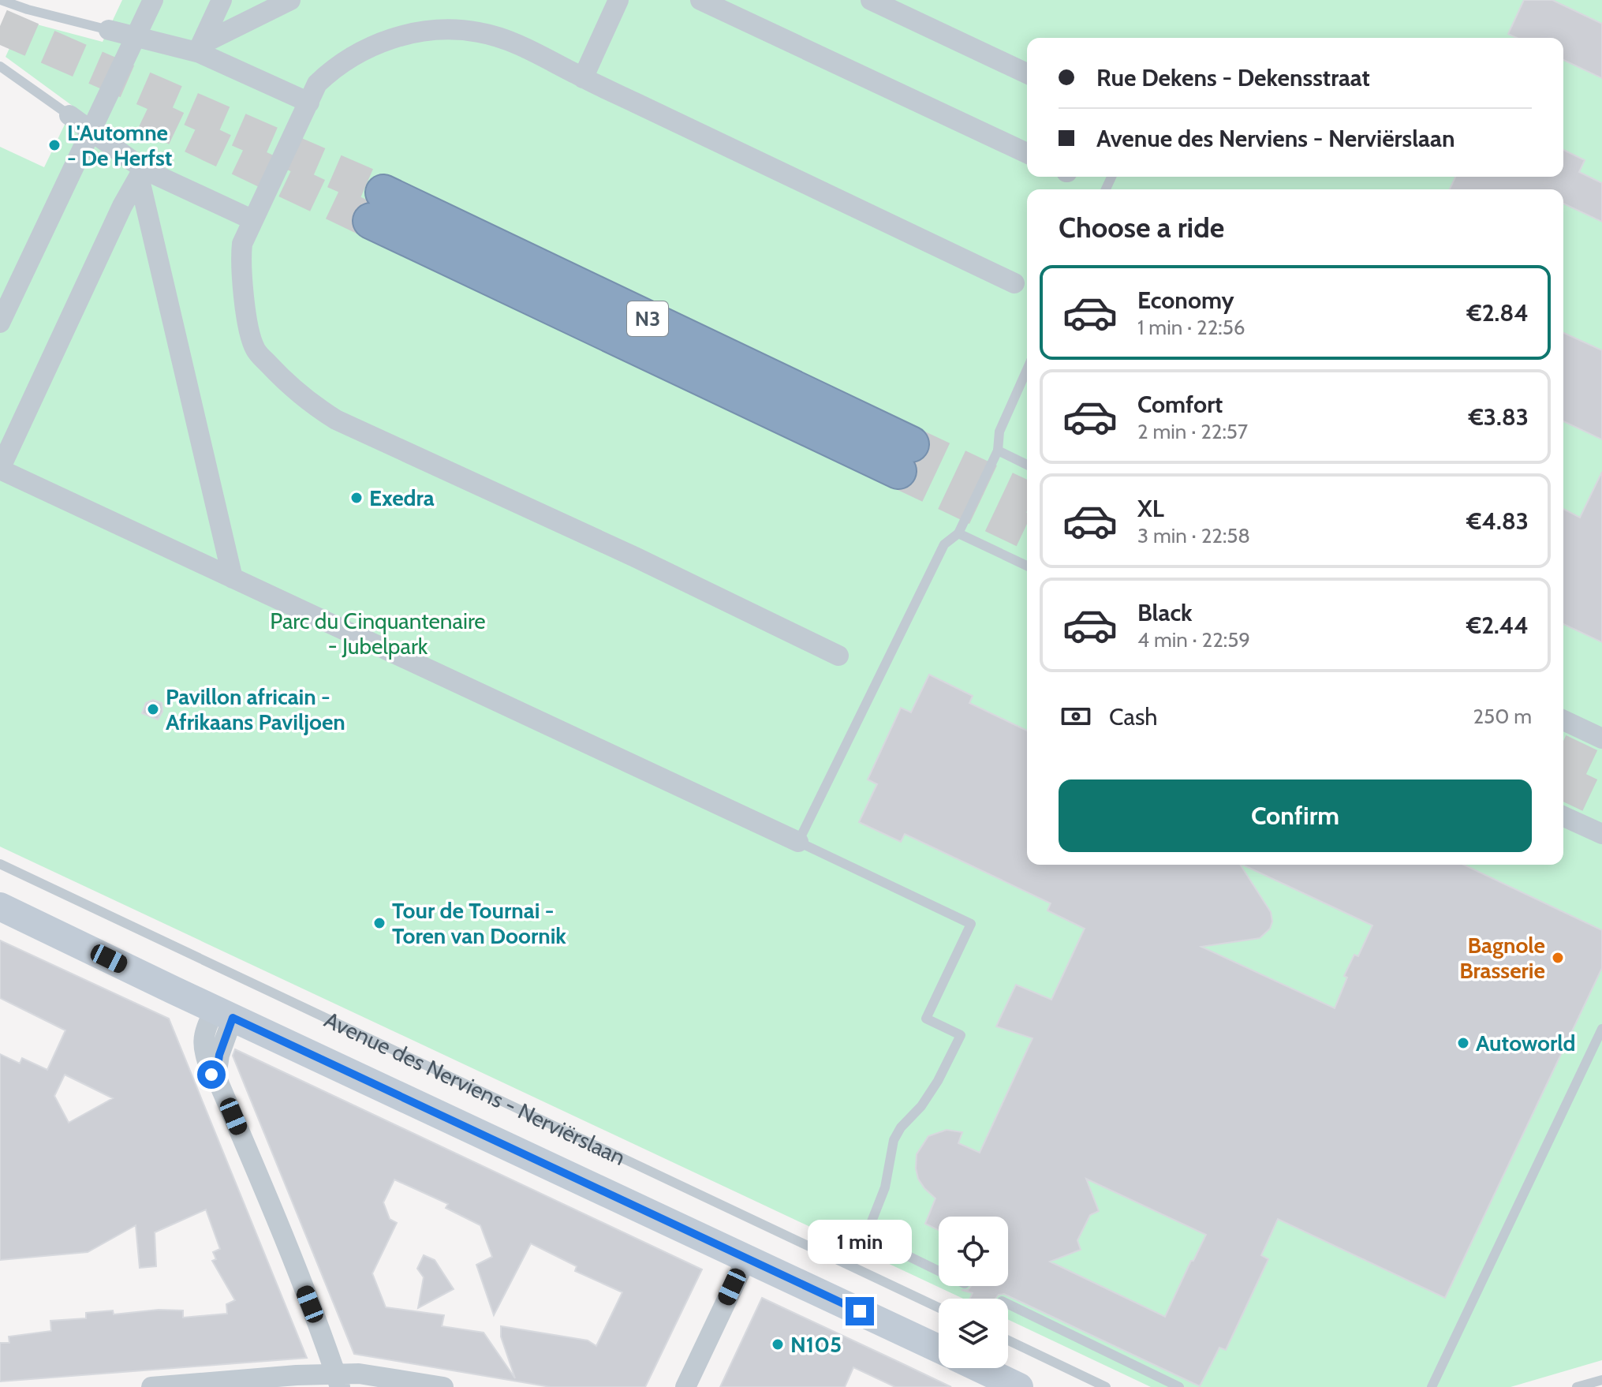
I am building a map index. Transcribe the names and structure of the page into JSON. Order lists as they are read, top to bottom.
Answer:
{
  "streets": {
    "highway": ["N3"],
    "street": ["Avenue des Nerviens - Nerviërslaan"]
  },
  "parks": ["Parc du Cinquantenaire - Jubelpark"],
  "places": [
    "L'Automne - De Herfst",
    "Exedra",
    "Pavillon africain - Afrikaans Paviljoen",
    "Tour de Tournai - Toren van Doornik",
    "Bagnole Brasserie",
    "Autoworld",
    "N105"
  ],
  "page": {
    "banner": ["Rue Dekens - Dekensstraat", "Avenue des Nerviens - Nerviërslaan"],
    "heading": "Choose a ride",
    "list": [
      {
        "name": "Economy",
        "note": "1 min · 22:56",
        "value": "€2.84"
      },
      {
        "name": "Comfort",
        "note": "2 min · 22:57",
        "value": "€3.83"
      },
      {
        "name": "XL",
        "note": "3 min · 22:58",
        "value": "€4.83"
      },
      {
        "name": "Black",
        "note": "4 min · 22:59",
        "value": "€2.44"
      }
    ],
    "pay": ["Cash", "250 m"],
    "buttons": "Confirm",
    "bubble": "1 min"
  }
}
